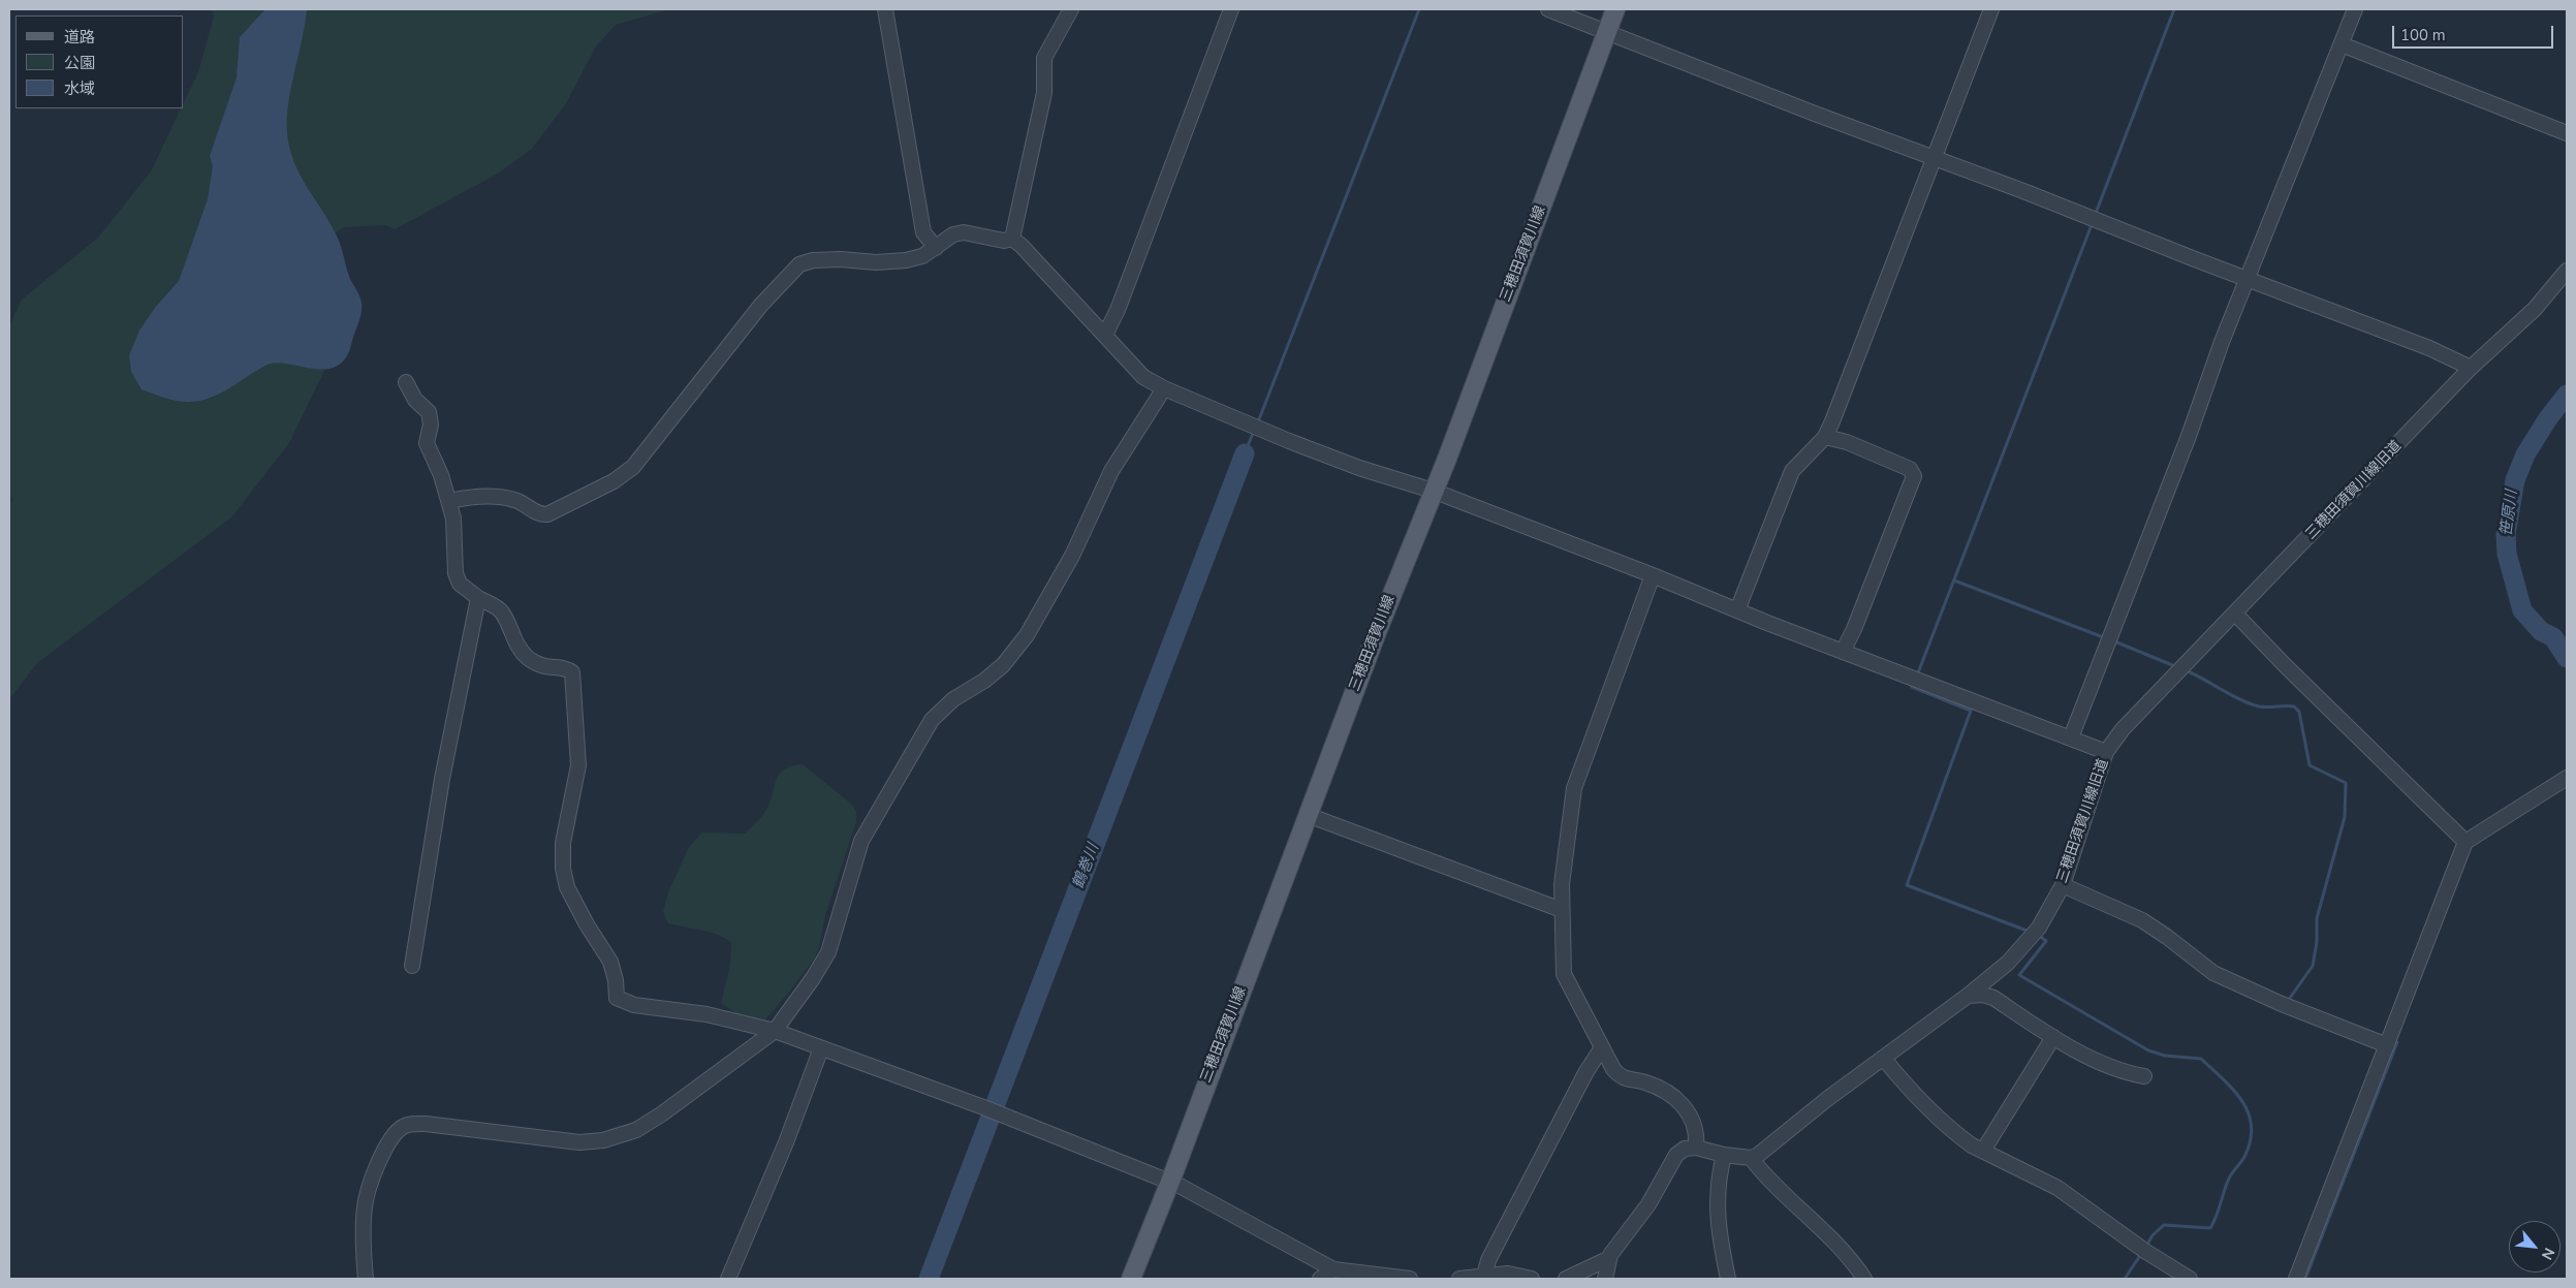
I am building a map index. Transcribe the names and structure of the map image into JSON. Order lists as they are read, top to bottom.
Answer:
{
  "streets": {
    "main road": ["三穂田須賀川線"],
    "street": ["三穂田須賀川線旧道"]
  },
  "water": ["笹原川", "鶴巻川"],
  "legend": ["道路", "公園", "水域"],
  "scale_bar": "100 m",
  "north": "bottom right"
}
